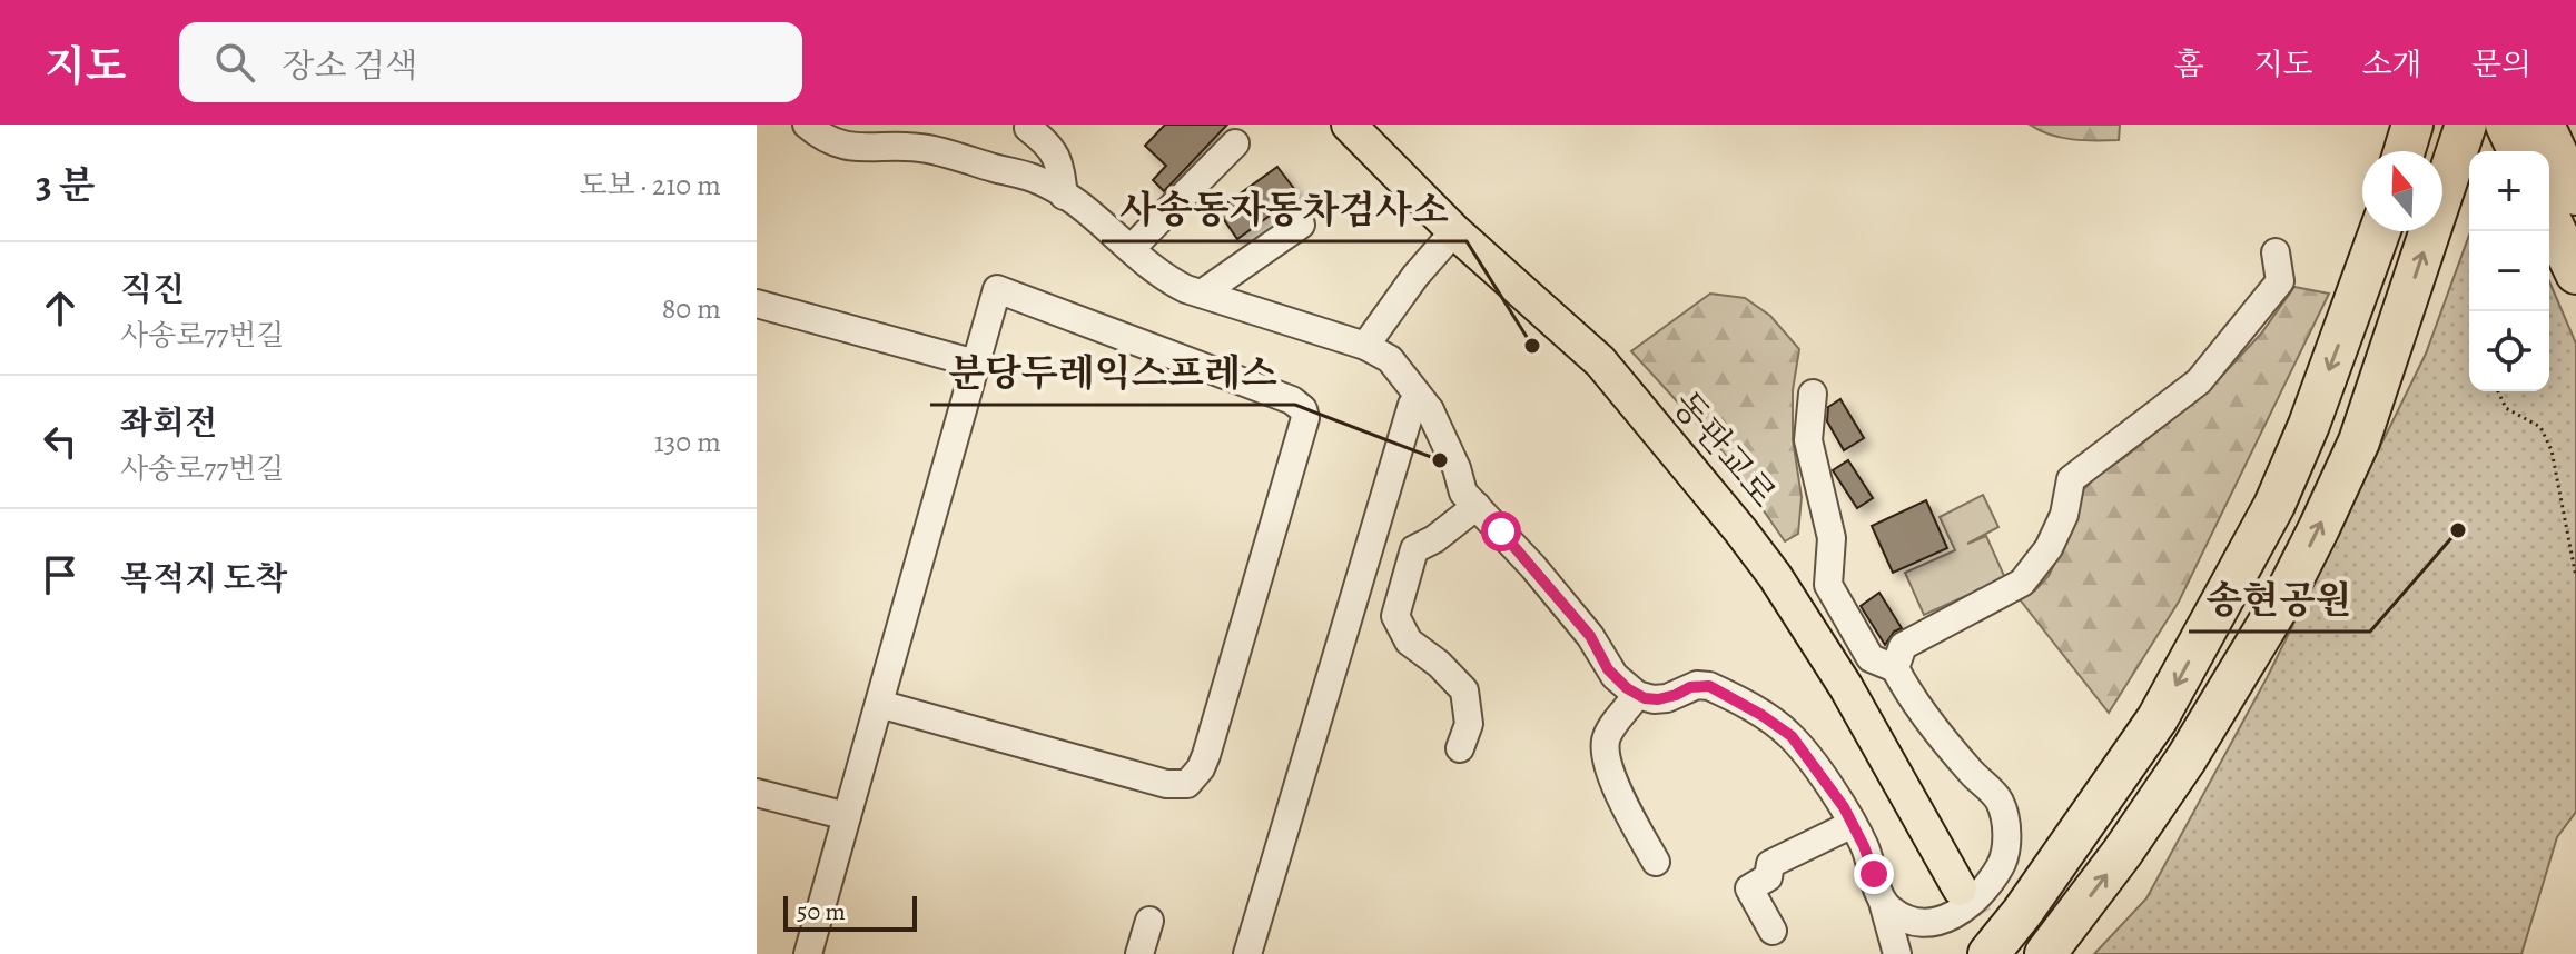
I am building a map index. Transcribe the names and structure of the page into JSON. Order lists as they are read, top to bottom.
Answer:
{
  "streets": {
    "main road": ["동판교로"]
  },
  "places": ["사송동자동차검사소", "분당두레익스프레스", "송현공원"],
  "scale_bar": "50 m",
  "north": "top",
  "page": {
    "header": "지도",
    "search": "장소 검색",
    "nav": [
      "홈",
      "지도",
      "소개",
      "문의"
    ],
    "heading": ["3 분", "도보 · 210 m"],
    "map_buttons": ["+", "−"],
    "list": [
      ["직진", "사송로77번길", "80 m"],
      ["좌회전", "사송로77번길", "130 m"],
      "목적지 도착"
    ],
    "scale": "50 m"
  }
}
